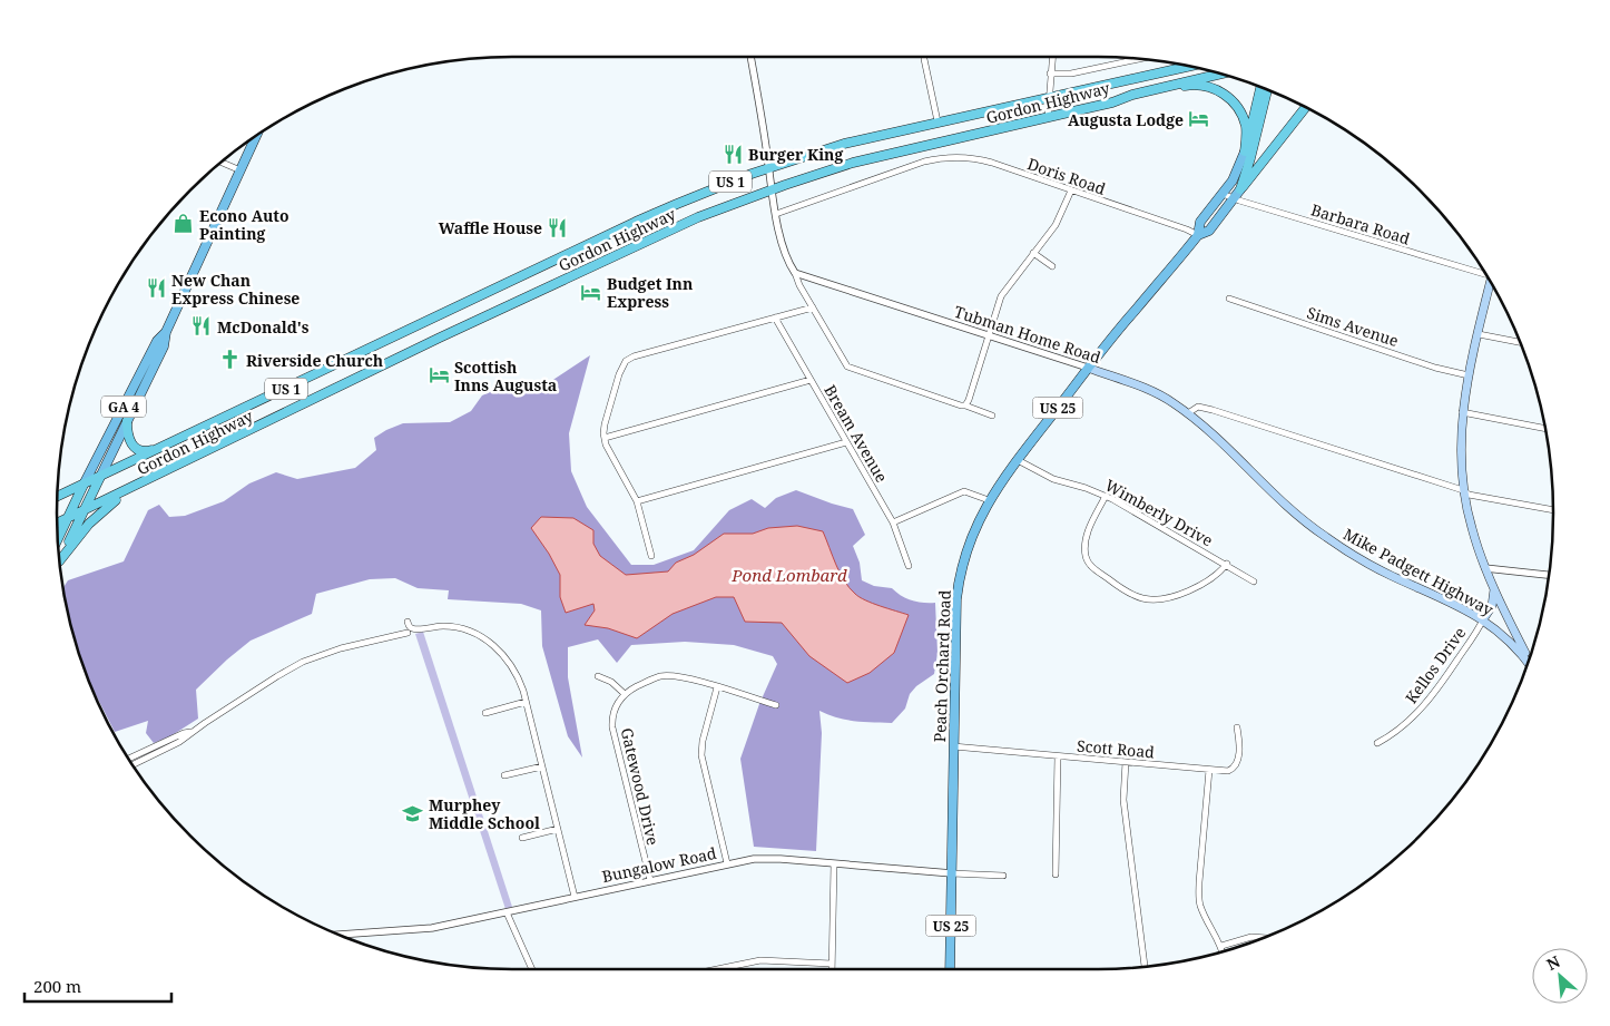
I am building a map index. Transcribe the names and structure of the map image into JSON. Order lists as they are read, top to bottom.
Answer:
{
  "streets": {
    "highway": [
      "Gordon Highway",
      "US 1",
      "GA 4",
      "US 25"
    ],
    "main road": [
      "Tubman Home Road",
      "Mike Padgett Highway",
      "Kellos Drive",
      "Peach Orchard Road"
    ],
    "street": [
      "Doris Road",
      "Barbara Road",
      "Sims Avenue",
      "Bream Avenue",
      "Wimberly Drive",
      "Scott Road",
      "Gatewood Drive",
      "Bungalow Road"
    ]
  },
  "crossings": [
    ["Gordon Highway", "US 1"],
    ["Gordon Highway", "GA 4"],
    ["Doris Road", "Peach Orchard Road"],
    ["Barbara Road", "Peach Orchard Road"],
    ["Tubman Home Road", "Mike Padgett Highway"],
    ["Tubman Home Road", "Peach Orchard Road"],
    ["US 25", "Peach Orchard Road"],
    ["Wimberly Drive", "Peach Orchard Road"],
    ["Mike Padgett Highway", "Kellos Drive"],
    ["Peach Orchard Road", "Scott Road"],
    ["Peach Orchard Road", "Bungalow Road"],
    ["Gatewood Drive", "Bungalow Road"]
  ],
  "water": ["Pond Lombard"],
  "places": {
    "hotel": ["Augusta Lodge", "Budget Inn Express", "Scottish Inns Augusta"],
    "restaurant": [
      "Burger King",
      "Waffle House",
      "New Chan Express Chinese",
      "McDonald's"
    ],
    "shop": ["Econo Auto Painting"],
    "church": ["Riverside Church"],
    "school or university": ["Murphey Middle School"]
  },
  "scale_bar": "200 m",
  "north": "top left"
}
